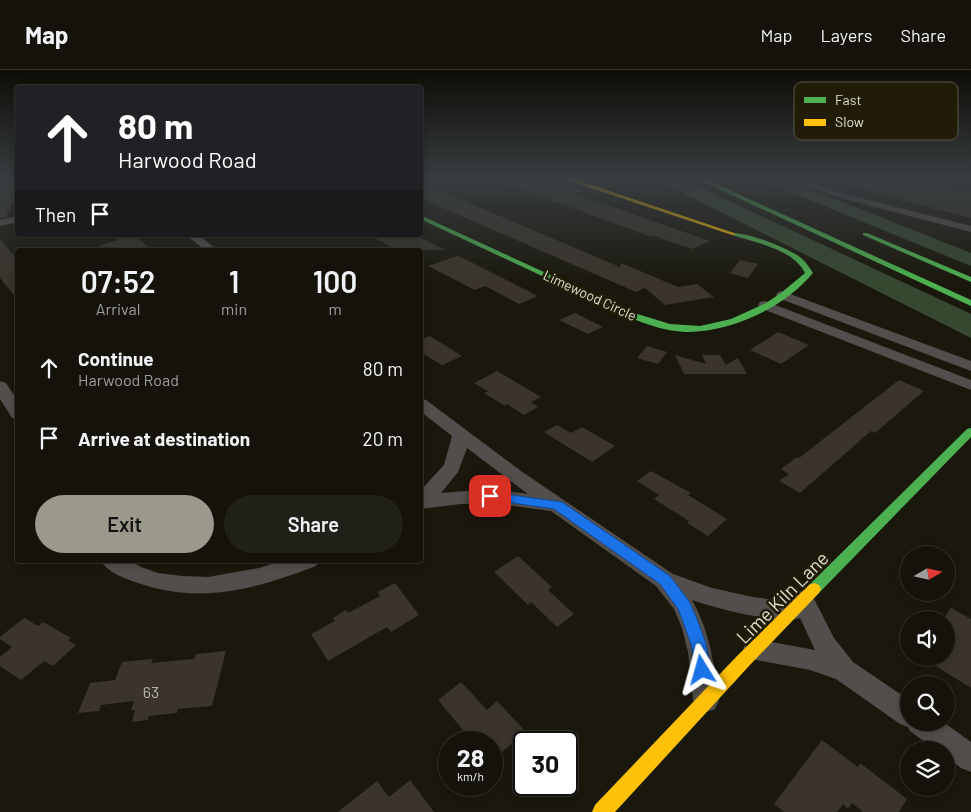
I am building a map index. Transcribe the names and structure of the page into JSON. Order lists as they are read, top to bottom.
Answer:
{
  "streets": {
    "main road": ["Limewood Circle", "Lime Kiln Lane"]
  },
  "house_numbers": ["63"],
  "legend": ["Fast", "Slow"],
  "north": "right",
  "page": {
    "header": "Map",
    "nav": ["Map", "Layers", "Share"],
    "turn": ["80 m", "Harwood Road"],
    "then": "Then",
    "eta": [
      "07:52",
      "Arrival",
      "1",
      "min",
      "100",
      "m"
    ],
    "list": [
      {
        "name": "Continue",
        "note": "Harwood Road",
        "value": "80 m"
      },
      {
        "name": "Arrive at destination",
        "value": "20 m"
      }
    ],
    "buttons": ["Exit", "Share"],
    "speed": "28 km/h",
    "limit": "30"
  }
}
